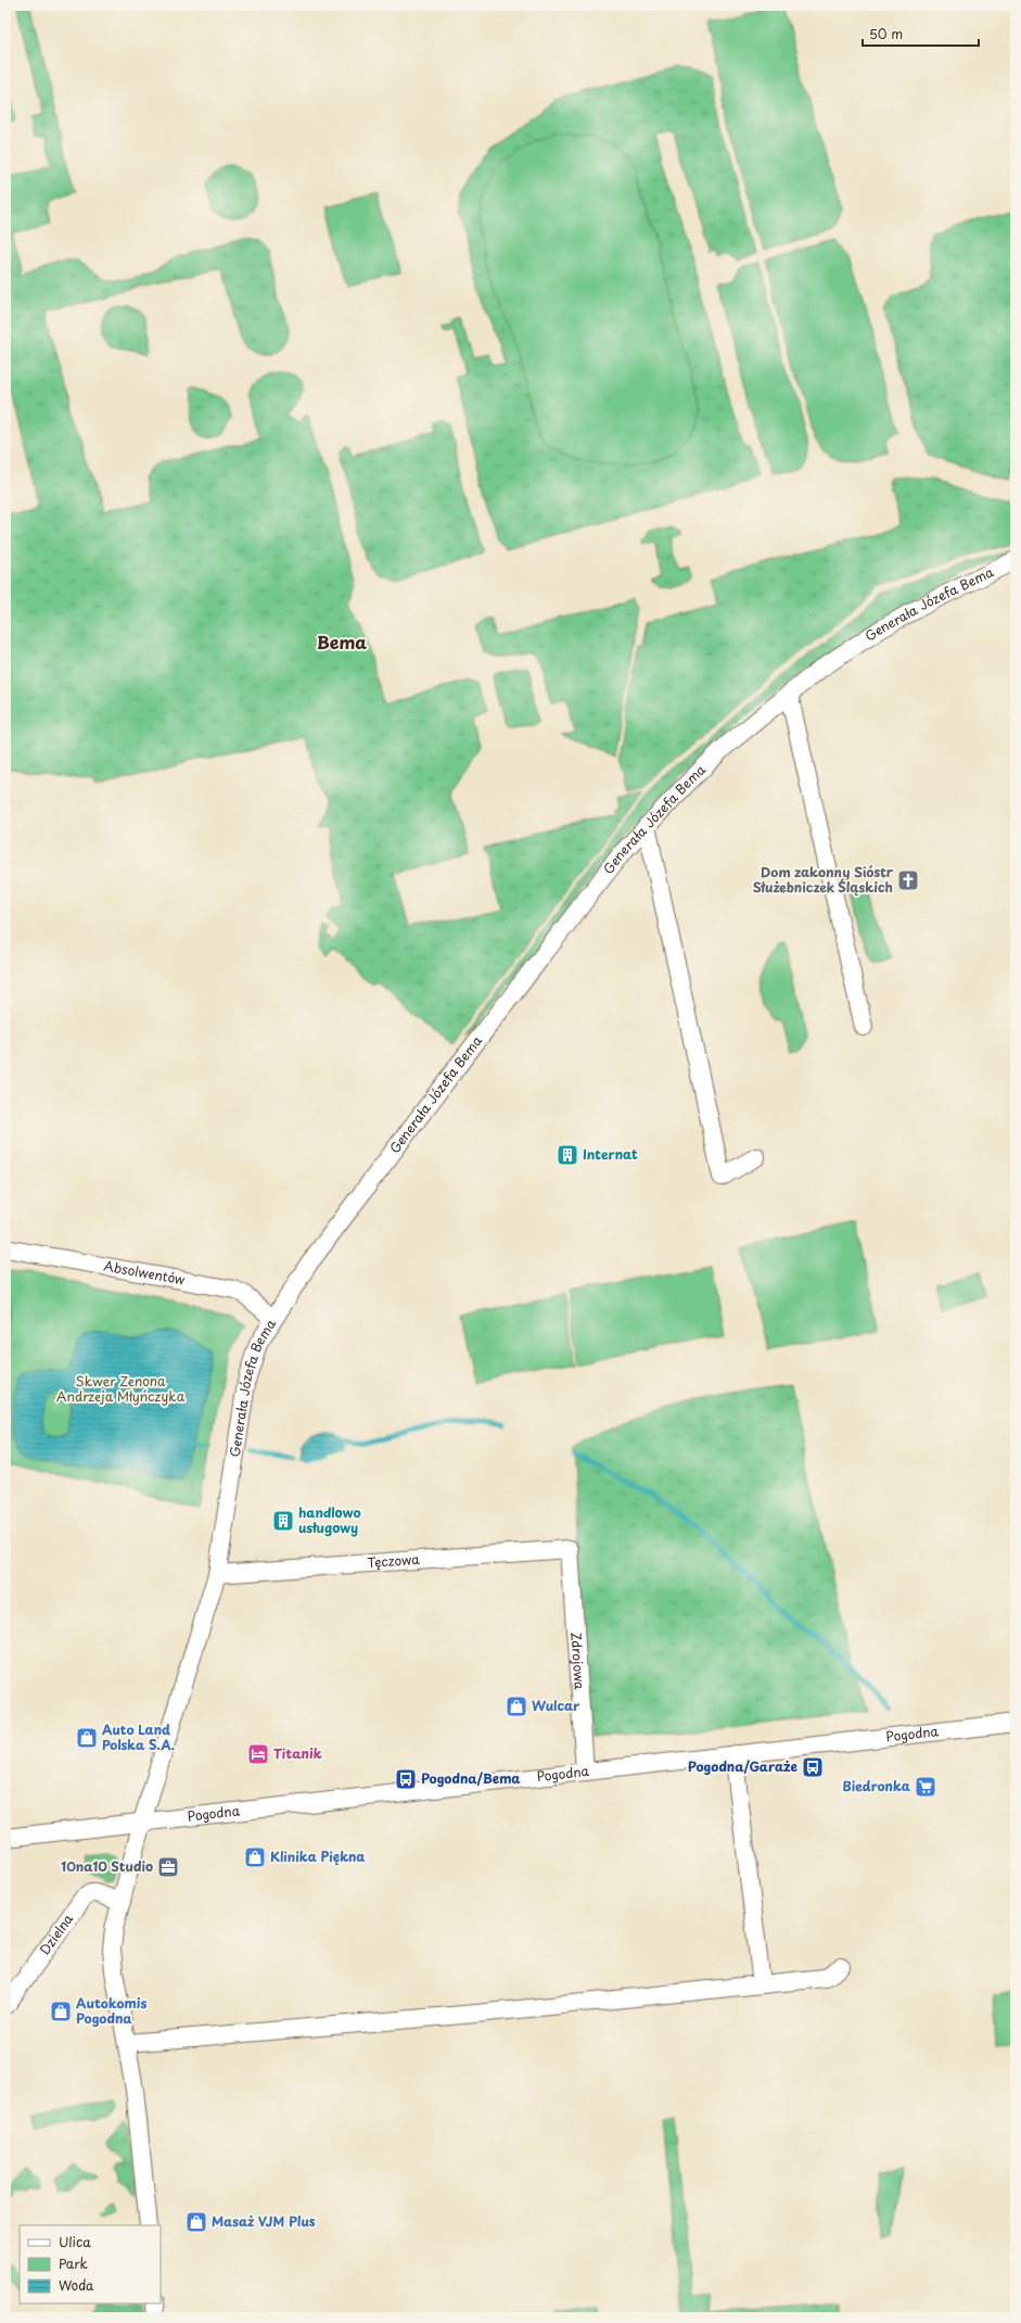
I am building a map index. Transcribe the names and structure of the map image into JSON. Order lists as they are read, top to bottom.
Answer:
{
  "streets": {
    "street": [
      "Generała Józefa Bema",
      "Absolwentów",
      "Tęczowa",
      "Zdrojowa",
      "Pogodna",
      "Dzielna"
    ]
  },
  "crossings": [
    ["Generała Józefa Bema", "Absolwentów"],
    ["Generała Józefa Bema", "Tęczowa"],
    ["Generała Józefa Bema", "Pogodna"],
    ["Generała Józefa Bema", "Dzielna"],
    ["Tęczowa", "Zdrojowa"],
    ["Zdrojowa", "Pogodna"]
  ],
  "districts": ["Bema"],
  "parks": ["Skwer Zenona Andrzeja Młyńczyka"],
  "places": {
    "church": ["Dom zakonny Sióstr Służebniczek Śląskich"],
    "building": ["Internat", "handlowo usługowy"],
    "shop": [
      "Wulcar",
      "Auto Land Polska S.A.",
      "Klinika Piękna",
      "Autokomis Pogodna",
      "Masaż VJM Plus"
    ],
    "hotel": ["Titanik"],
    "bus stop": ["Pogodna/Garaże", "Pogodna/Bema"],
    "supermarket": ["Biedronka"],
    "office": ["10na10 Studio"]
  },
  "legend": ["Ulica", "Park", "Woda"],
  "scale_bar": "50 m"
}
